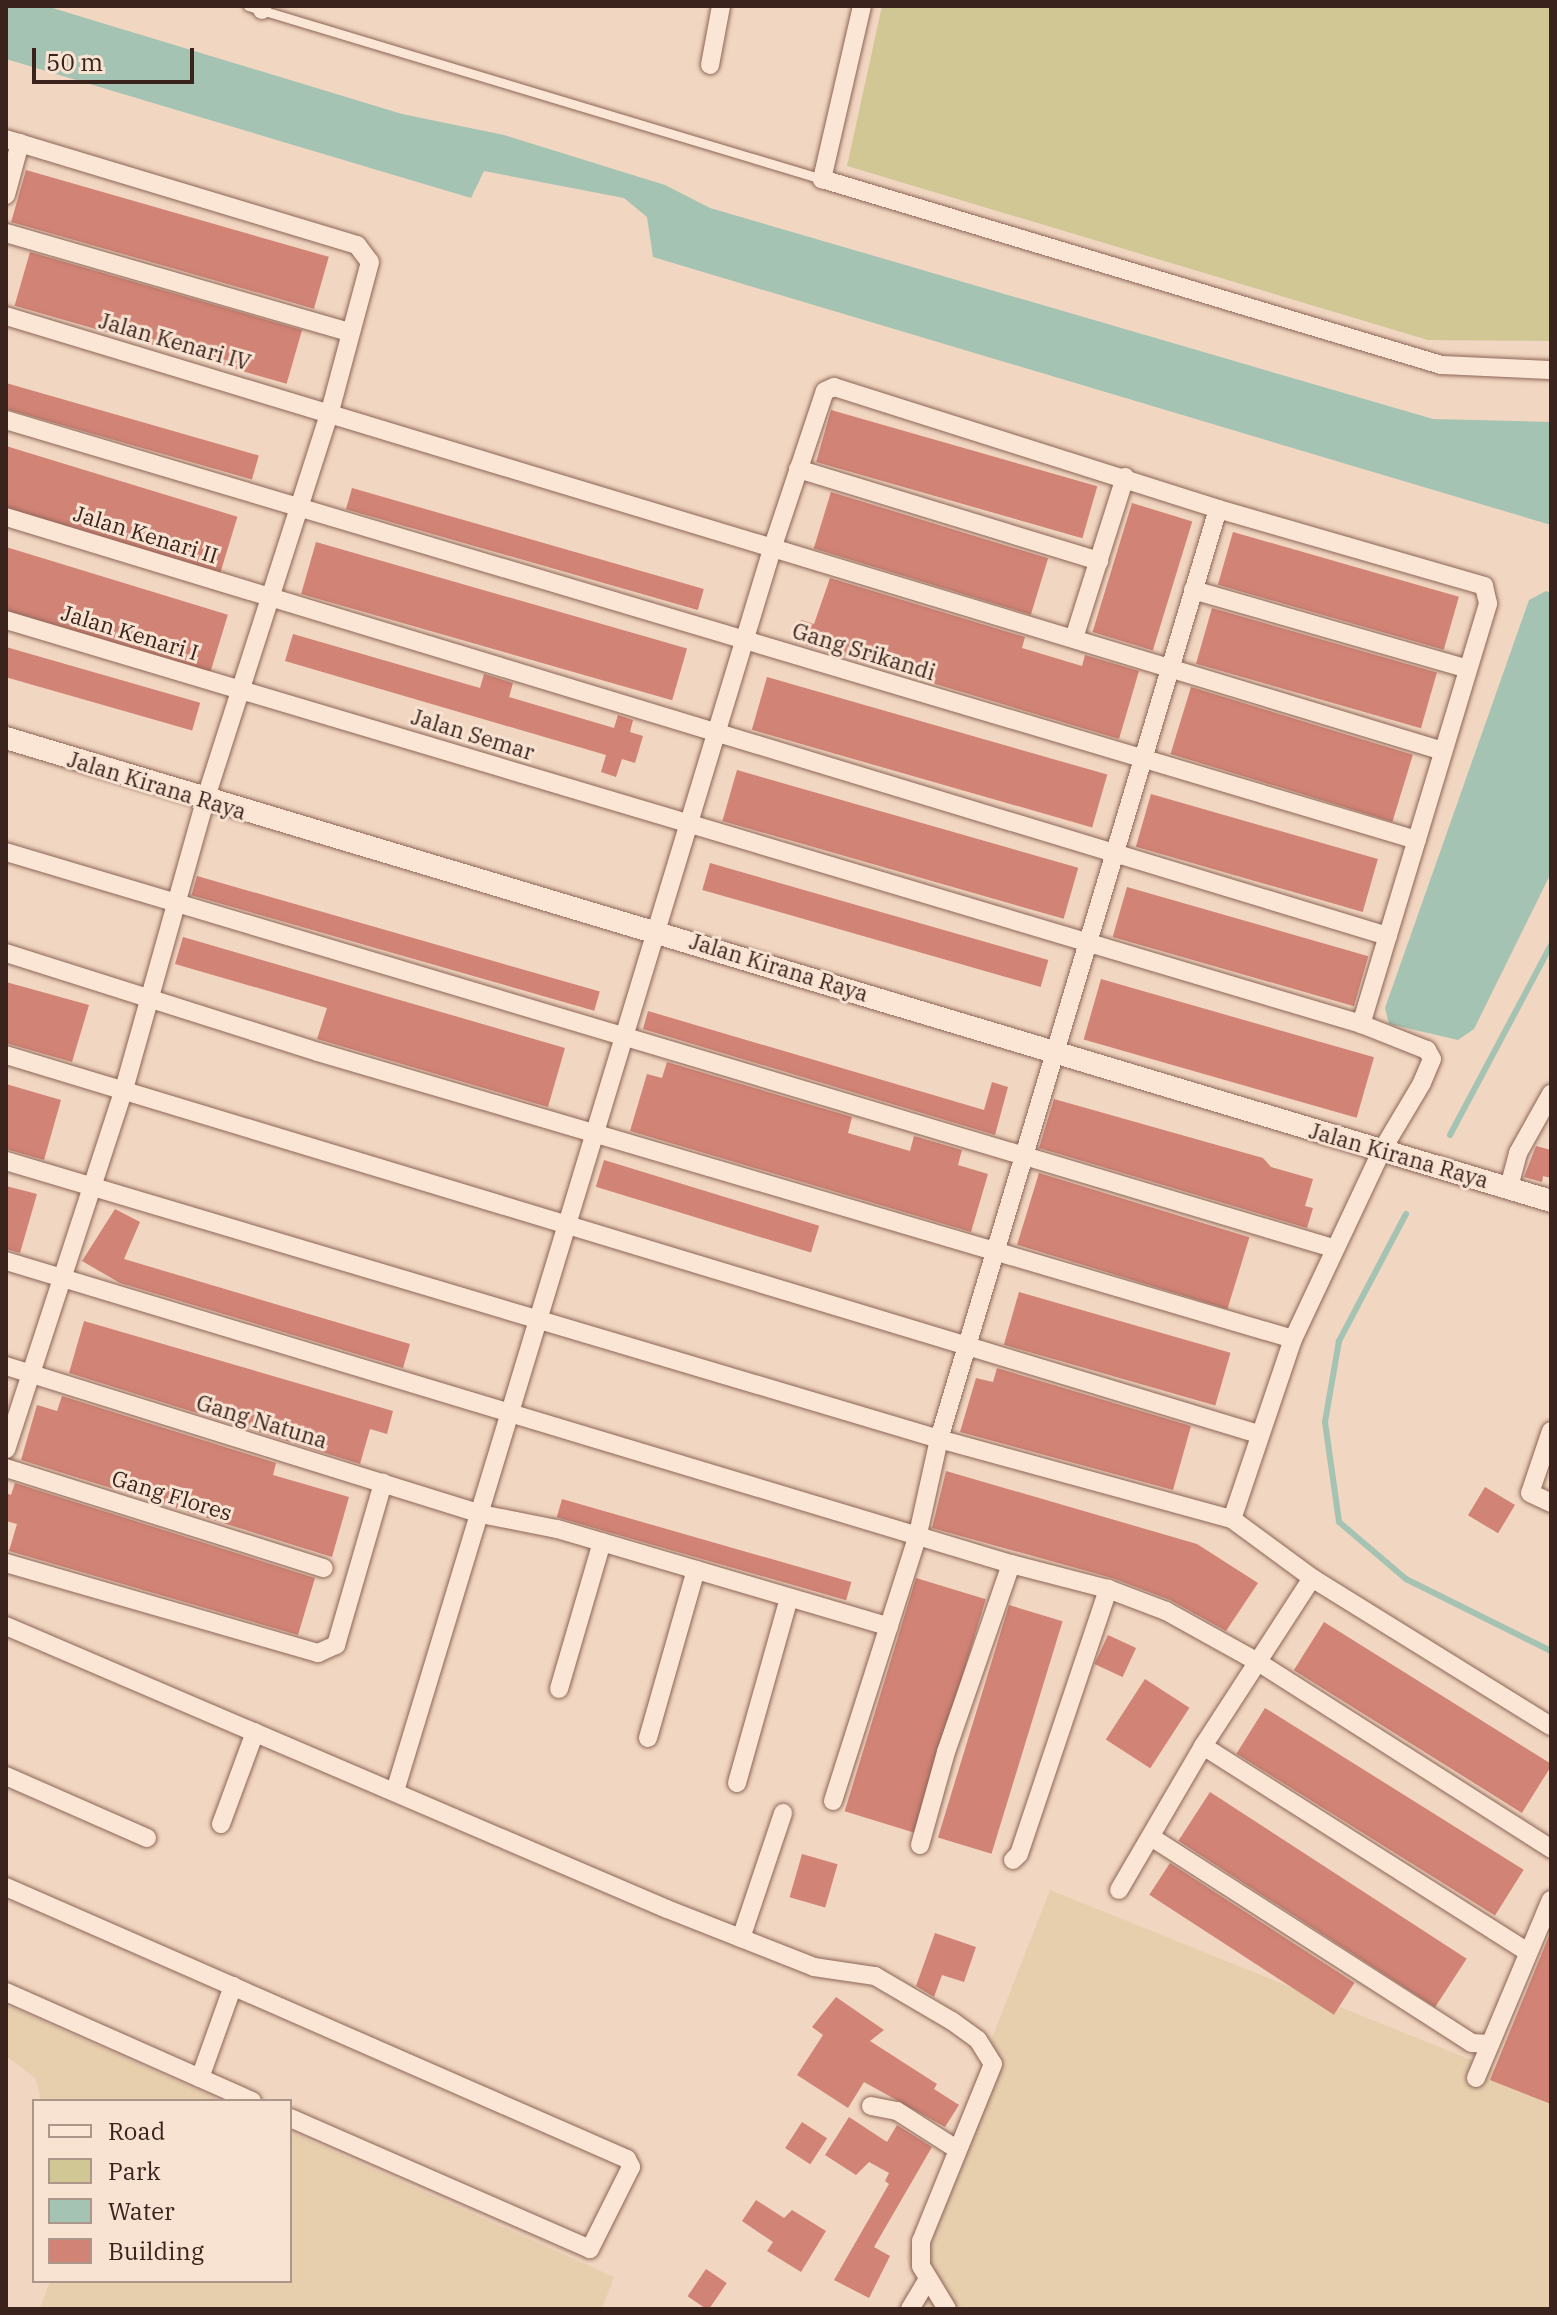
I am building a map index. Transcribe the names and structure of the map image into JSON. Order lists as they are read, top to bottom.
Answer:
{
  "streets": {
    "street": [
      "Jalan Kenari IV",
      "Jalan Kenari II",
      "Jalan Kenari I",
      "Gang Srikandi",
      "Jalan Semar",
      "Jalan Kirana Raya",
      "Gang Natuna",
      "Gang Flores"
    ]
  },
  "crossings": [
    ["Jalan Kenari I", "Jalan Semar"],
    ["Jalan Semar", "Jalan Kirana Raya"]
  ],
  "legend": [
    "Road",
    "Park",
    "Water",
    "Building"
  ],
  "scale_bar": "50 m"
}
